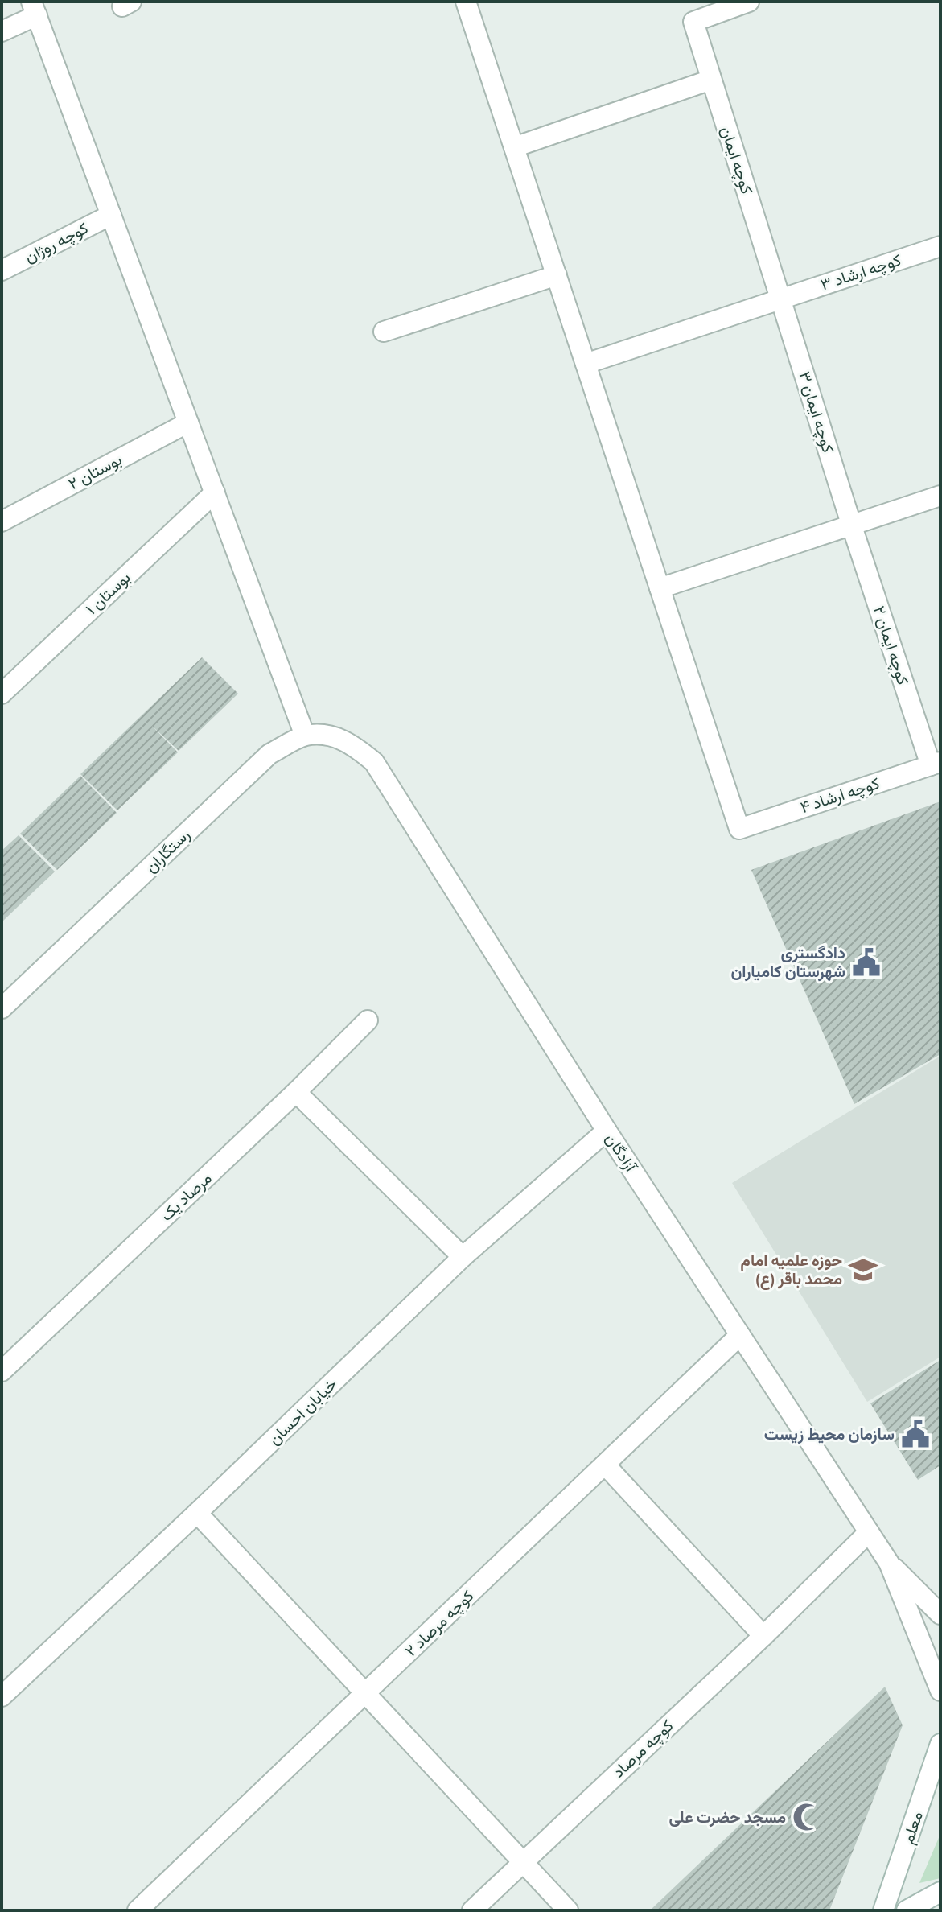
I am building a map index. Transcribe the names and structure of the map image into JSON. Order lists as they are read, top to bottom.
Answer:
{
  "streets": {
    "street": [
      "کوچه ایمان",
      "کوچه روژان",
      "کوچه ارشاد ۳",
      "کوچه ایمان ۳",
      "بوستان ۲",
      "بوستان ۱",
      "کوچه ایمان ۲",
      "کوچه ارشاد ۴",
      "رستگاران",
      "آزادگان",
      "مرصاد یک",
      "خیابان احسان",
      "کوچه مرصاد ۲",
      "کوچه مرصاد",
      "معلم"
    ]
  },
  "crossings": [
    ["کوچه ایمان", "کوچه ارشاد ۳"],
    ["کوچه ایمان", "کوچه ایمان ۳"],
    ["کوچه ارشاد ۳", "کوچه ایمان ۳"],
    ["کوچه ایمان ۳", "کوچه ایمان ۲"],
    ["کوچه ایمان ۲", "کوچه ارشاد ۴"],
    ["رستگاران", "آزادگان"],
    ["آزادگان", "خیابان احسان"],
    ["آزادگان", "کوچه مرصاد ۲"],
    ["آزادگان", "کوچه مرصاد"]
  ],
  "places": {
    "public building": ["دادگستری شهرستان کامیاران", "سازمان محیط زیست"],
    "school or university": ["حوزه علمیه امام محمد باقر (ع)"],
    "mosque": ["مسجد حضرت علی"]
  }
}
